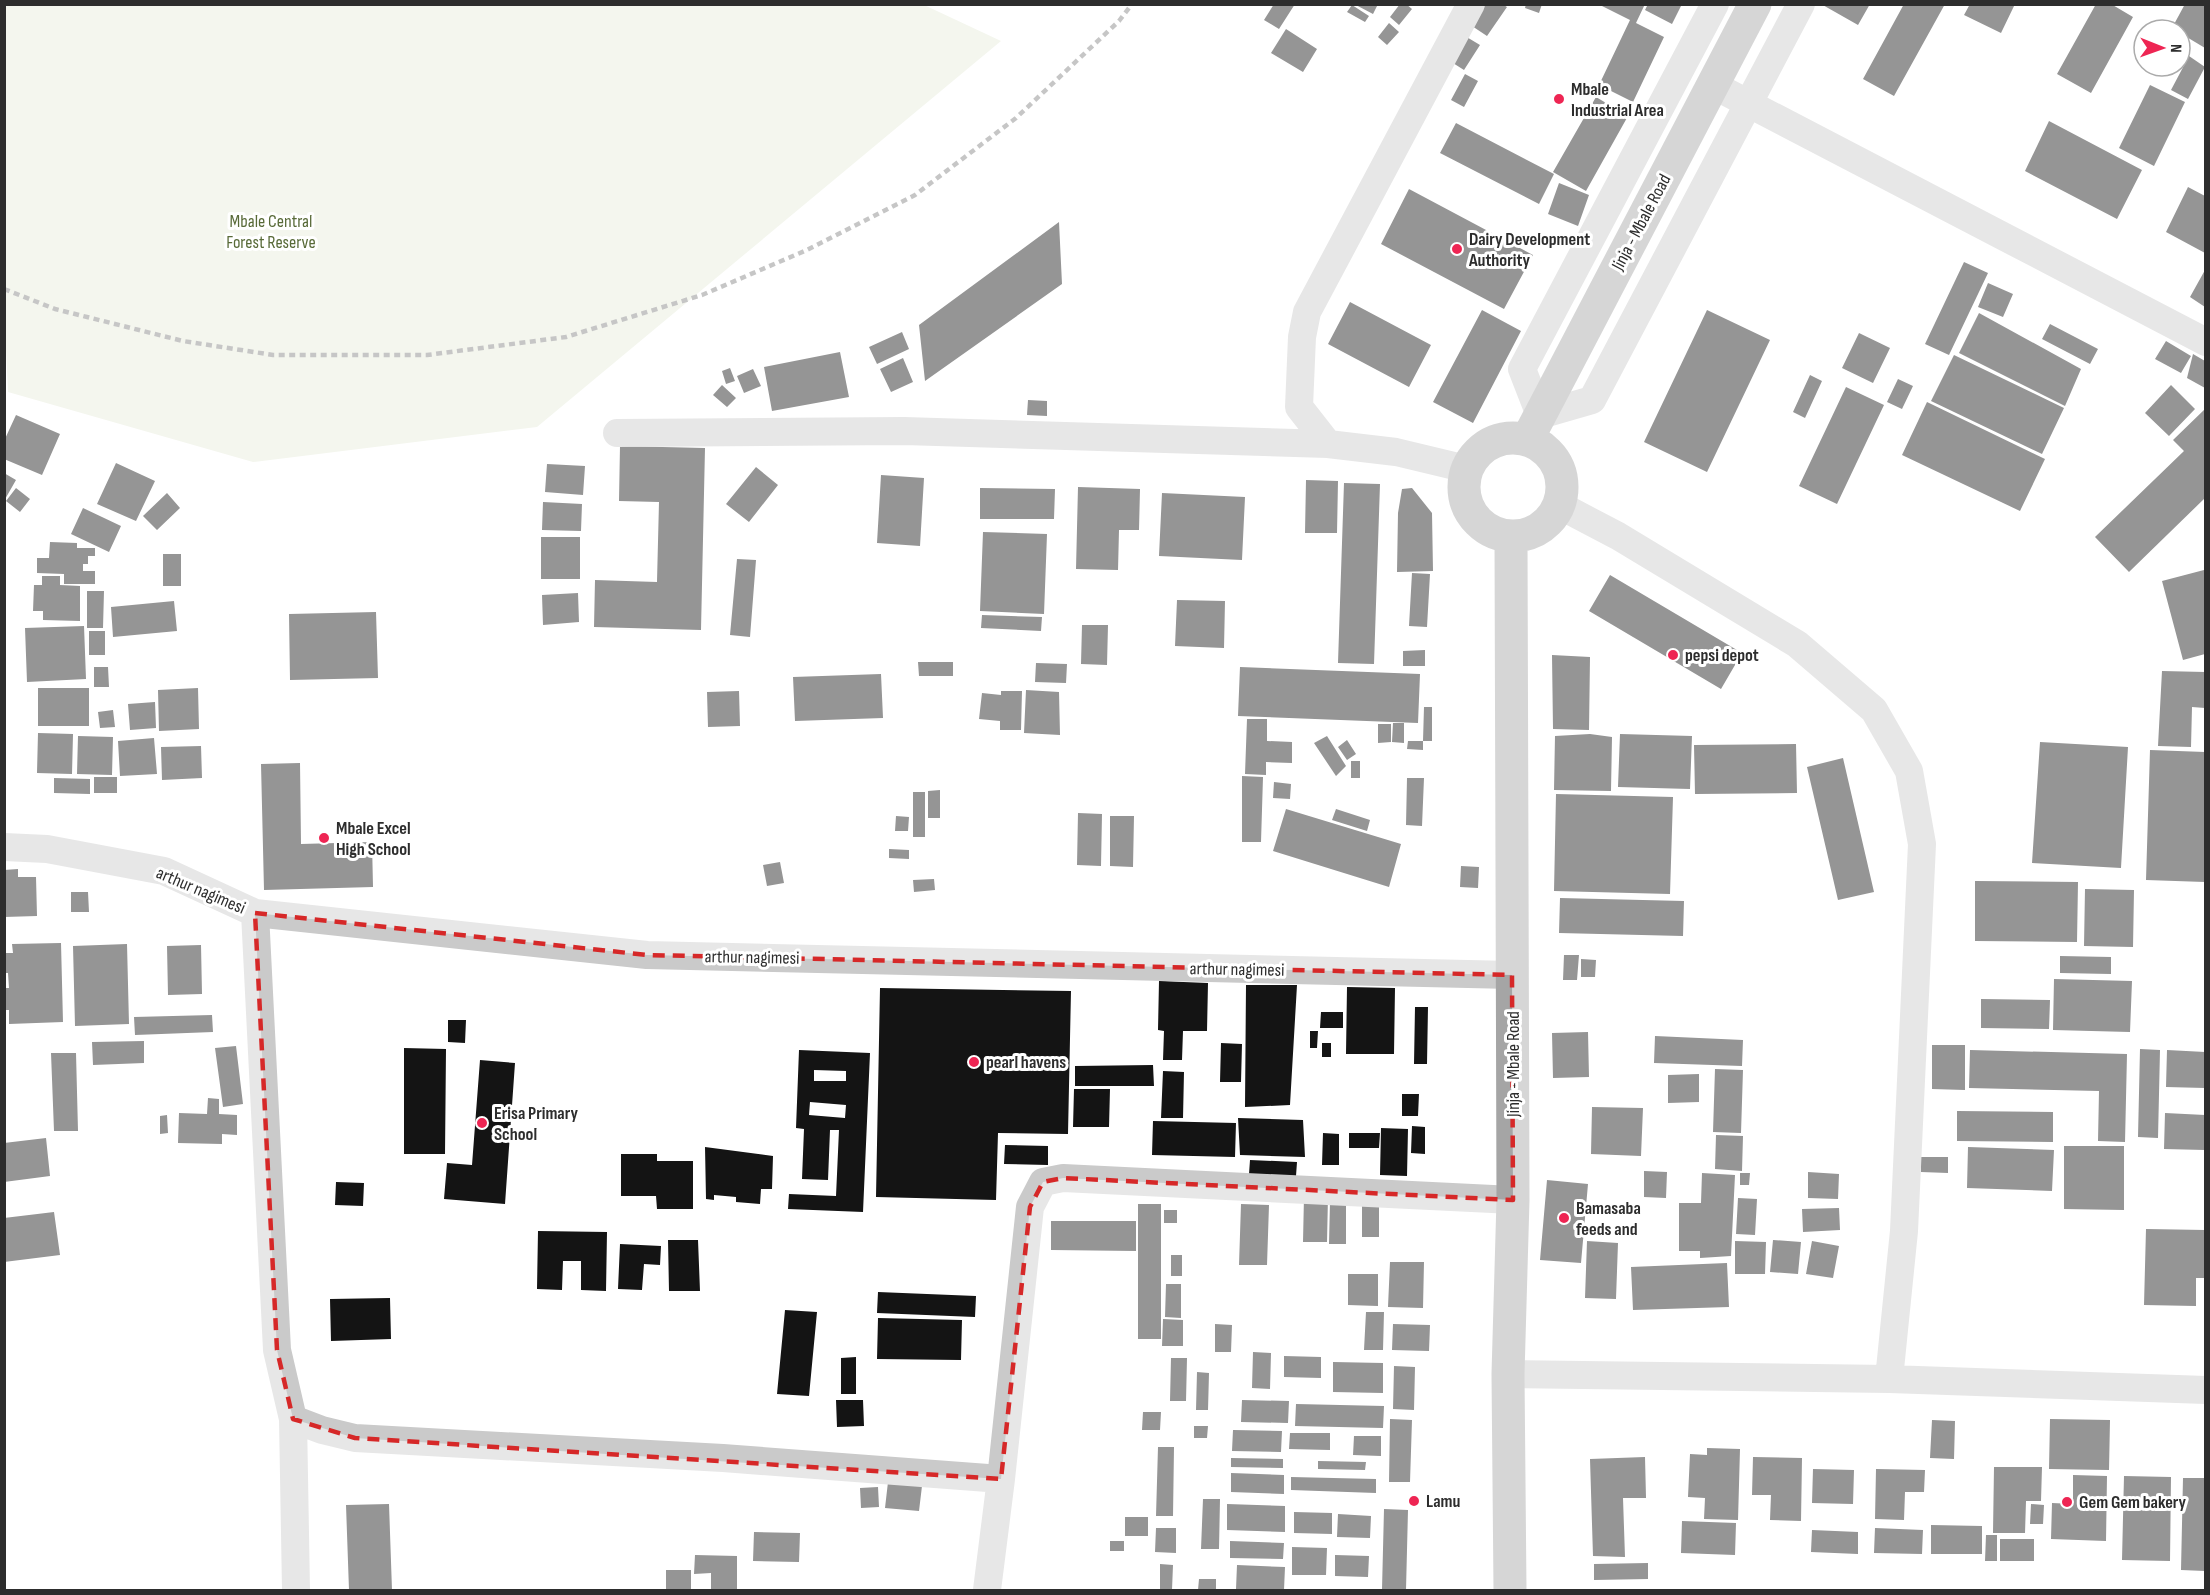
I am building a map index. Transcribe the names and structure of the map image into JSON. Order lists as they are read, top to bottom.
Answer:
{
  "streets": {
    "main road": ["Jinja - Mbale Road"],
    "street": ["arthur nagimesi"]
  },
  "crossings": [
    ["Jinja - Mbale Road", "arthur nagimesi"]
  ],
  "parks": ["Mbale Central Forest Reserve"],
  "places": [
    "Mbale Industrial Area",
    "Dairy Development Authority",
    "pepsi depot",
    "Mbale Excel High School",
    "pearl havens",
    "Erisa Primary School",
    "Bamasaba feeds and",
    "Lamu",
    "Gem Gem bakery"
  ],
  "north": "right"
}
